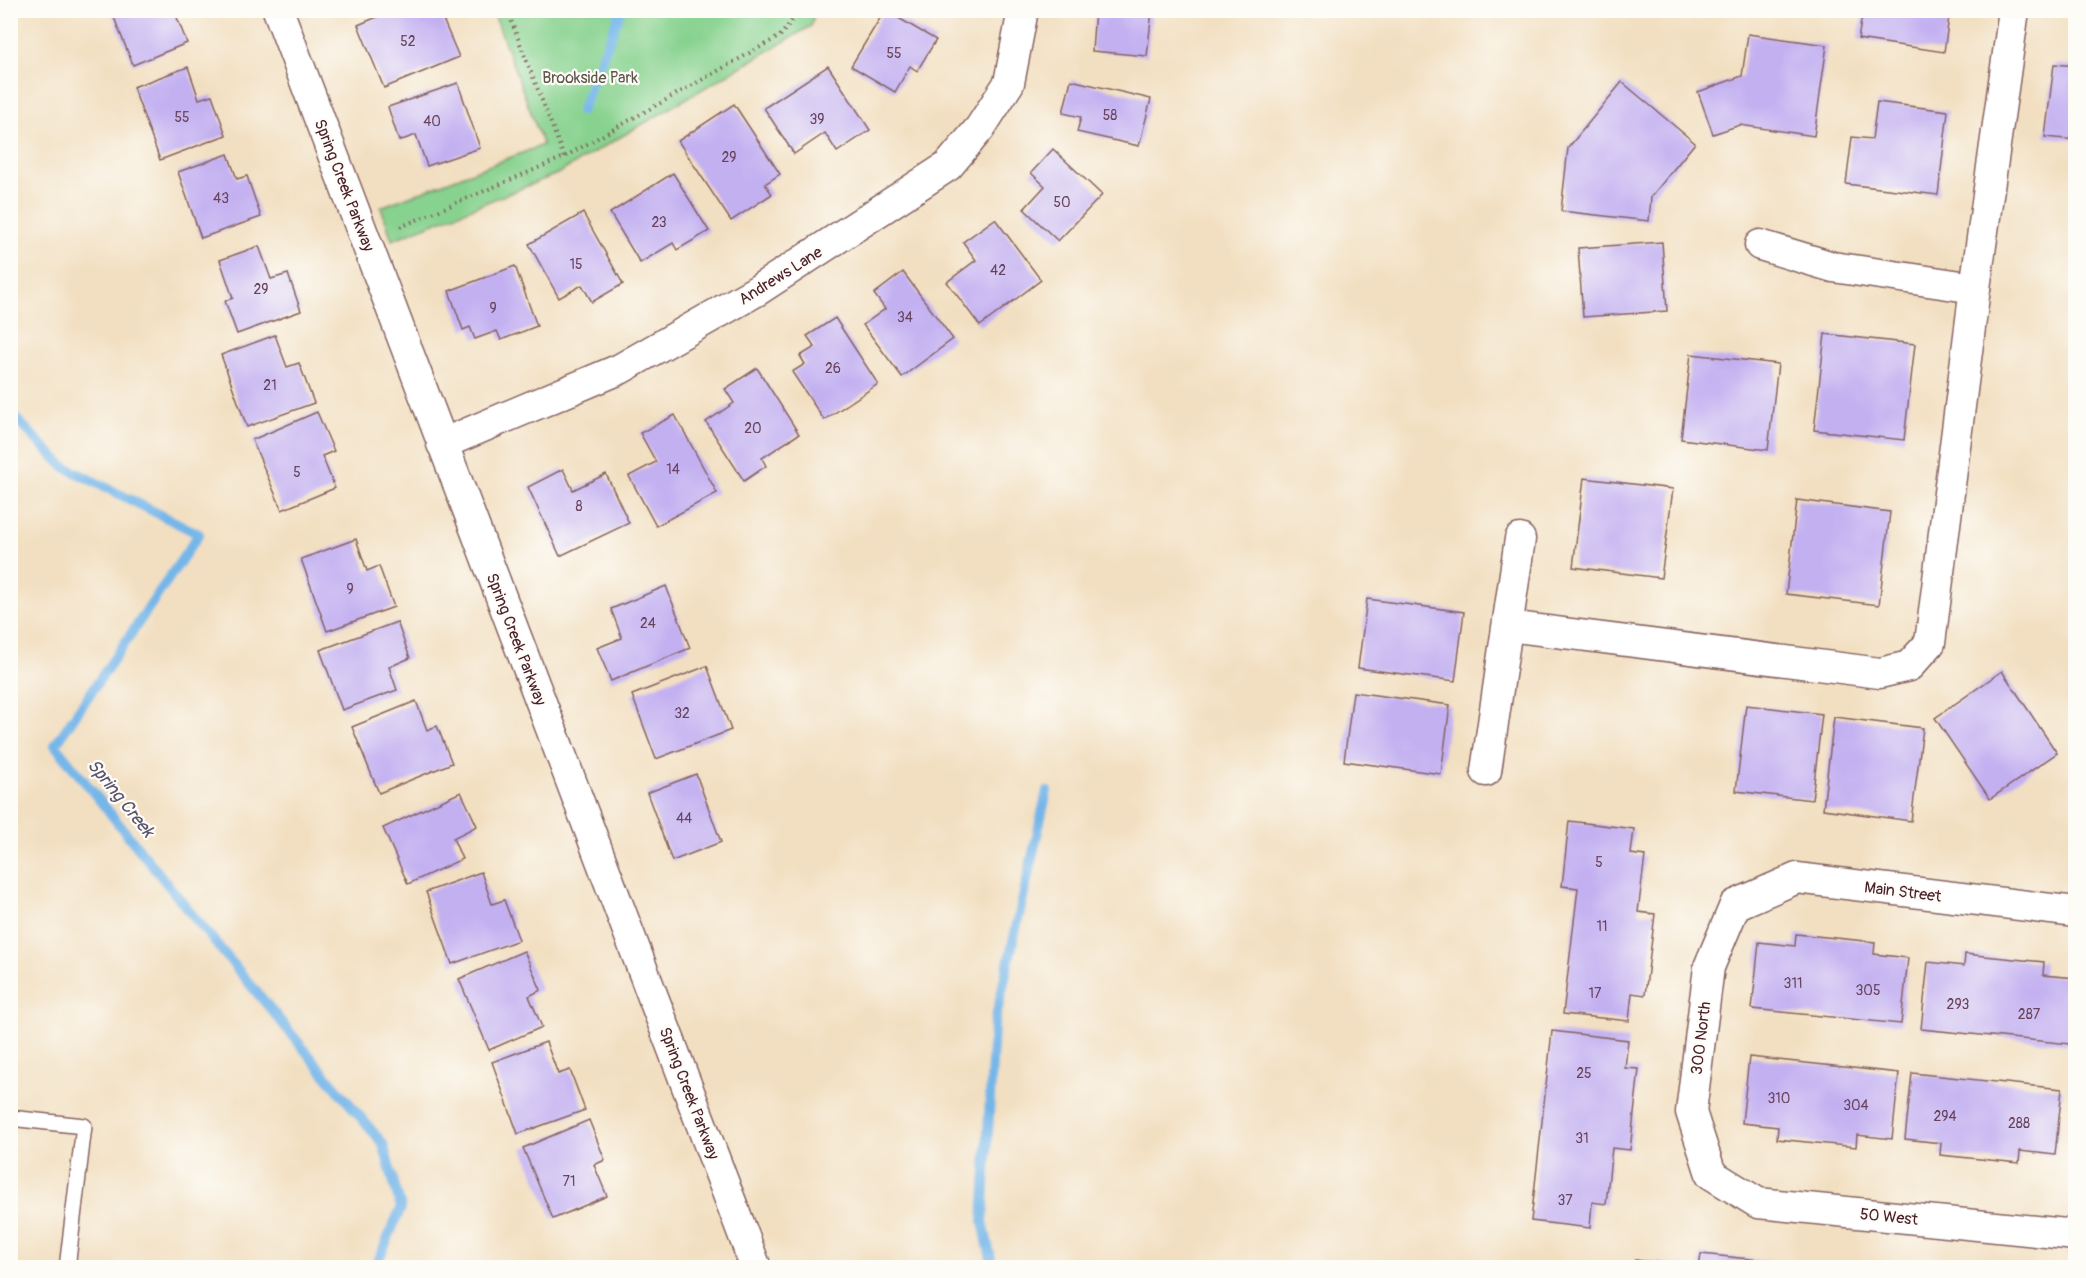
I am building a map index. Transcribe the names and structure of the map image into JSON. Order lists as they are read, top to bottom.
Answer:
{
  "streets": {
    "street": [
      "Spring Creek Parkway",
      "Andrews Lane",
      "Main Street",
      "300 North",
      "50 West"
    ]
  },
  "crossings": [
    ["Spring Creek Parkway", "Andrews Lane"],
    ["Main Street", "300 North"],
    ["300 North", "50 West"]
  ],
  "water": ["Spring Creek"],
  "parks": ["Brookside Park"],
  "house_numbers": [
    "52",
    "55",
    "58",
    "55",
    "39",
    "40",
    "29",
    "43",
    "50",
    "23",
    "15",
    "42",
    "29",
    "9",
    "34",
    "26",
    "21",
    "20",
    "14",
    "5",
    "8",
    "9",
    "24",
    "32",
    "44",
    "5",
    "11",
    "311",
    "305",
    "17",
    "293",
    "287",
    "25",
    "310",
    "304",
    "294",
    "288",
    "31",
    "71",
    "37"
  ]
}
